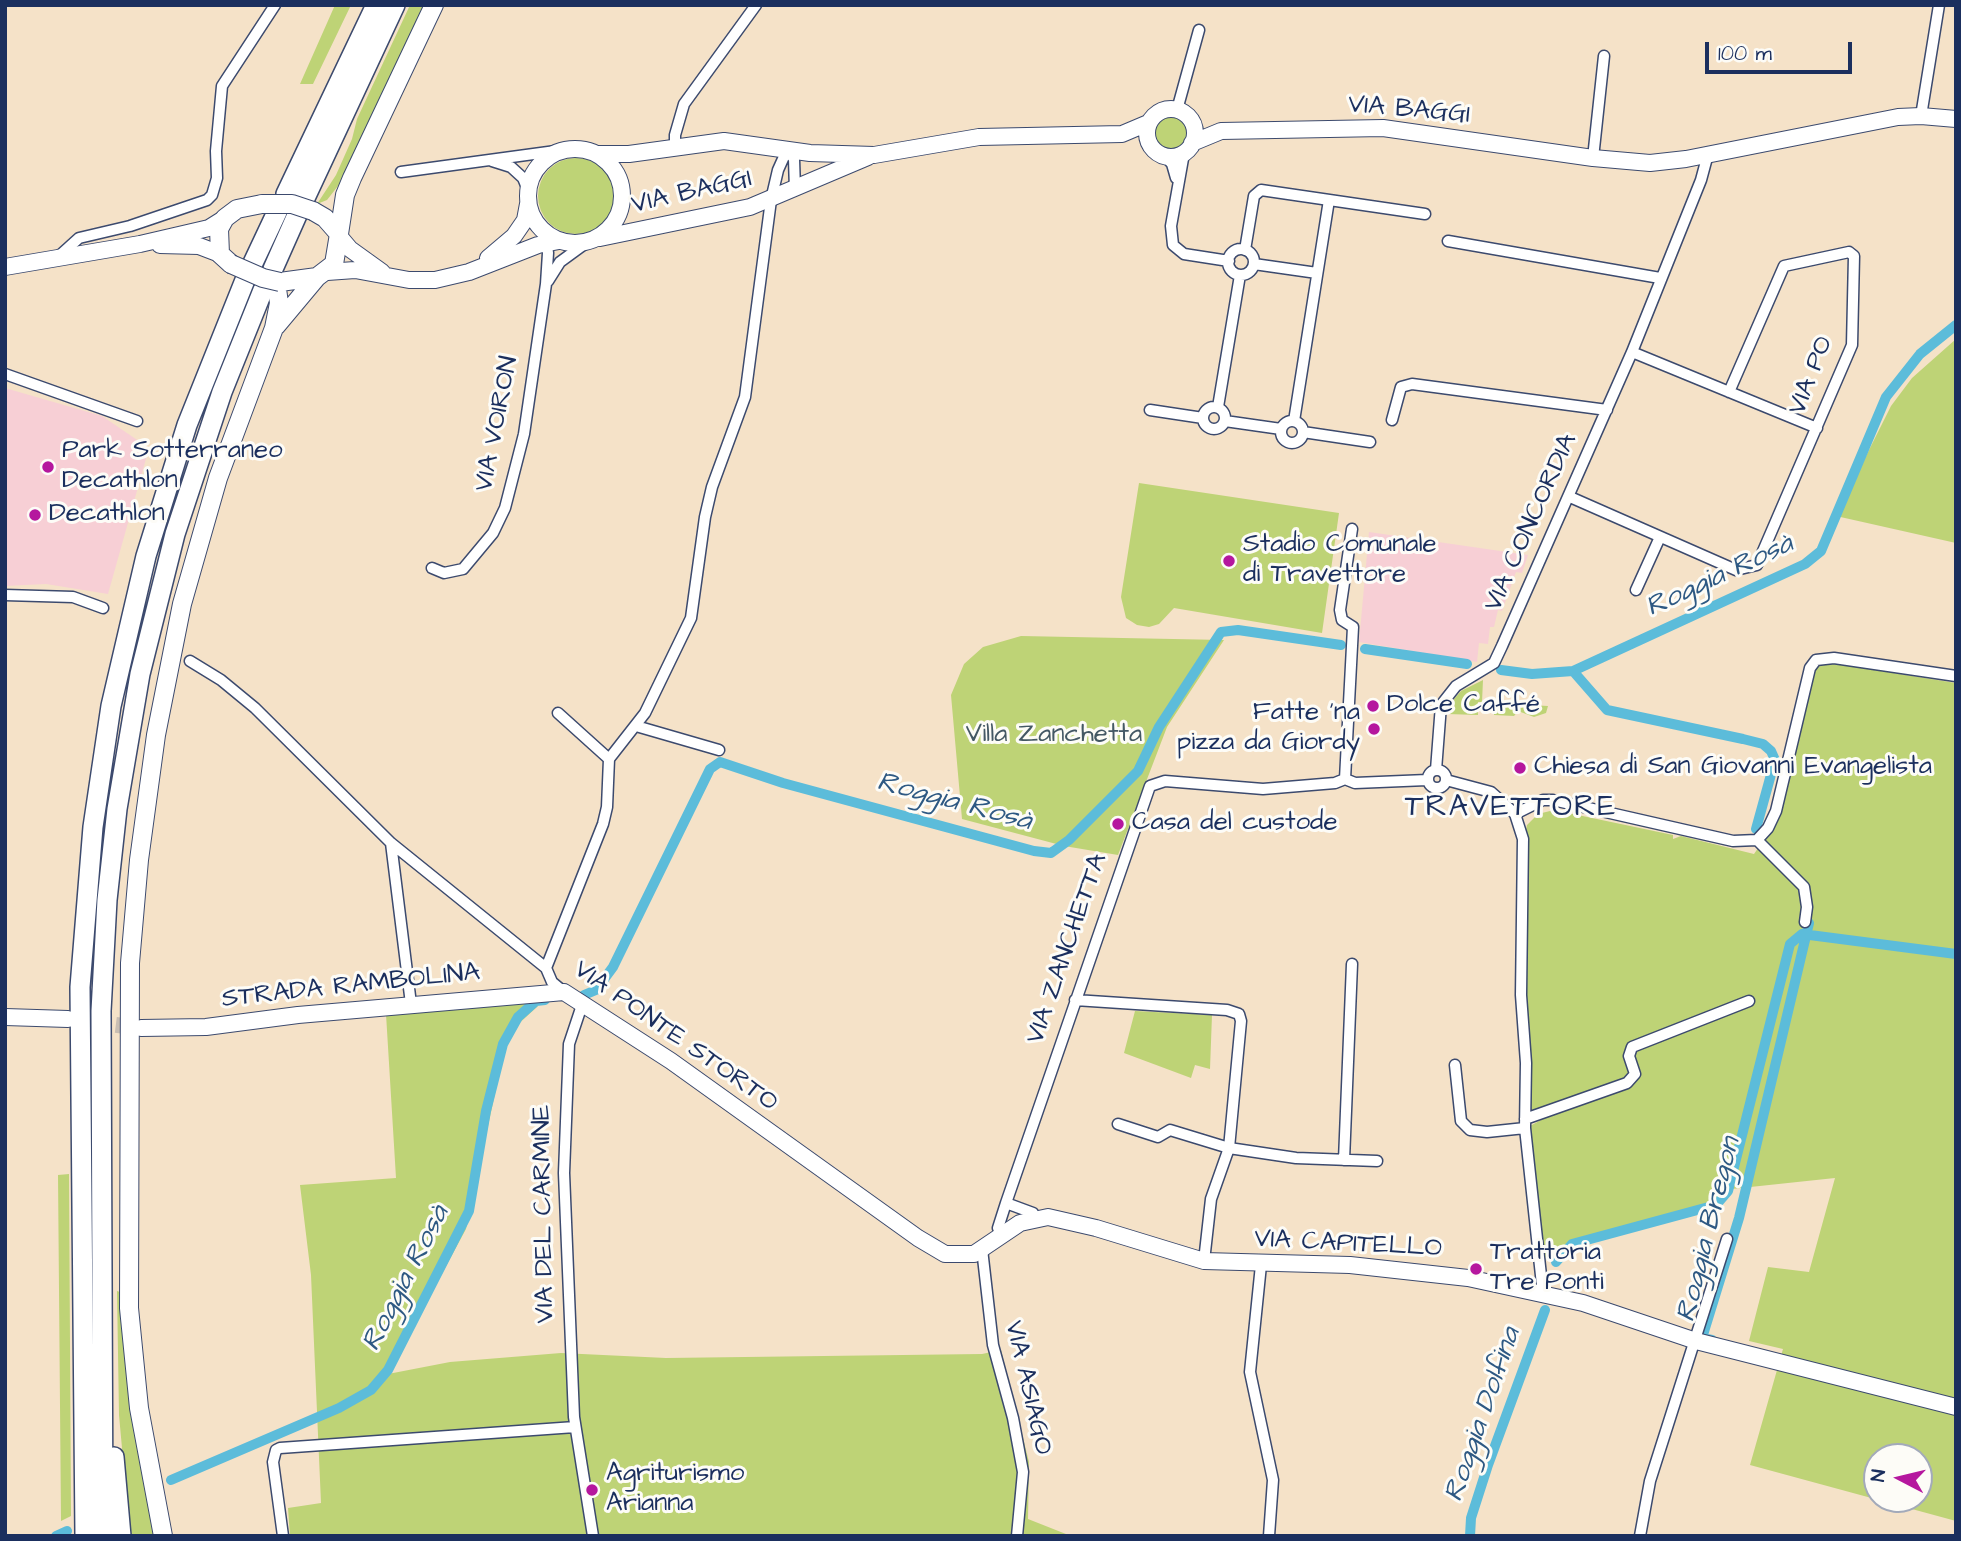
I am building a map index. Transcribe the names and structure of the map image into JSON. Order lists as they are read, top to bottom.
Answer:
{
  "streets": {
    "main road": [
      "VIA BAGGI",
      "STRADA RAMBOLINA",
      "VIA PONTE STORTO",
      "VIA CAPITELLO"
    ],
    "street": [
      "VIA PO",
      "VIA VOIRON",
      "VIA CONCORDIA",
      "VIA ZANCHETTA",
      "VIA DEL CARMINE",
      "VIA ASIAGO"
    ]
  },
  "crossings": [
    ["VIA BAGGI", "VIA VOIRON"],
    ["VIA BAGGI", "VIA CONCORDIA"],
    ["VIA PO", "VIA CONCORDIA"],
    ["VIA CONCORDIA", "VIA ZANCHETTA"],
    ["VIA ZANCHETTA", "VIA PONTE STORTO"],
    ["VIA ZANCHETTA", "VIA CAPITELLO"],
    ["STRADA RAMBOLINA", "VIA PONTE STORTO"],
    ["VIA PONTE STORTO", "VIA DEL CARMINE"],
    ["VIA PONTE STORTO", "VIA CAPITELLO"],
    ["VIA PONTE STORTO", "VIA ASIAGO"]
  ],
  "districts": ["TRAVETTORE"],
  "water": ["Roggia Rosà", "Roggia Bregon", "Roggia Dolfina"],
  "parks": ["Villa Zanchetta"],
  "places": [
    "Park Sotterraneo Decathlon",
    "Decathlon",
    "Stadio Comunale di Travettore",
    "Dolce Caffé",
    "Fatte 'na pizza da Giordy",
    "Chiesa di San Giovanni Evangelista",
    "Casa del custode",
    "Trattoria Tre Ponti",
    "Agriturismo Arianna"
  ],
  "scale_bar": "100 m",
  "north": "left"
}
